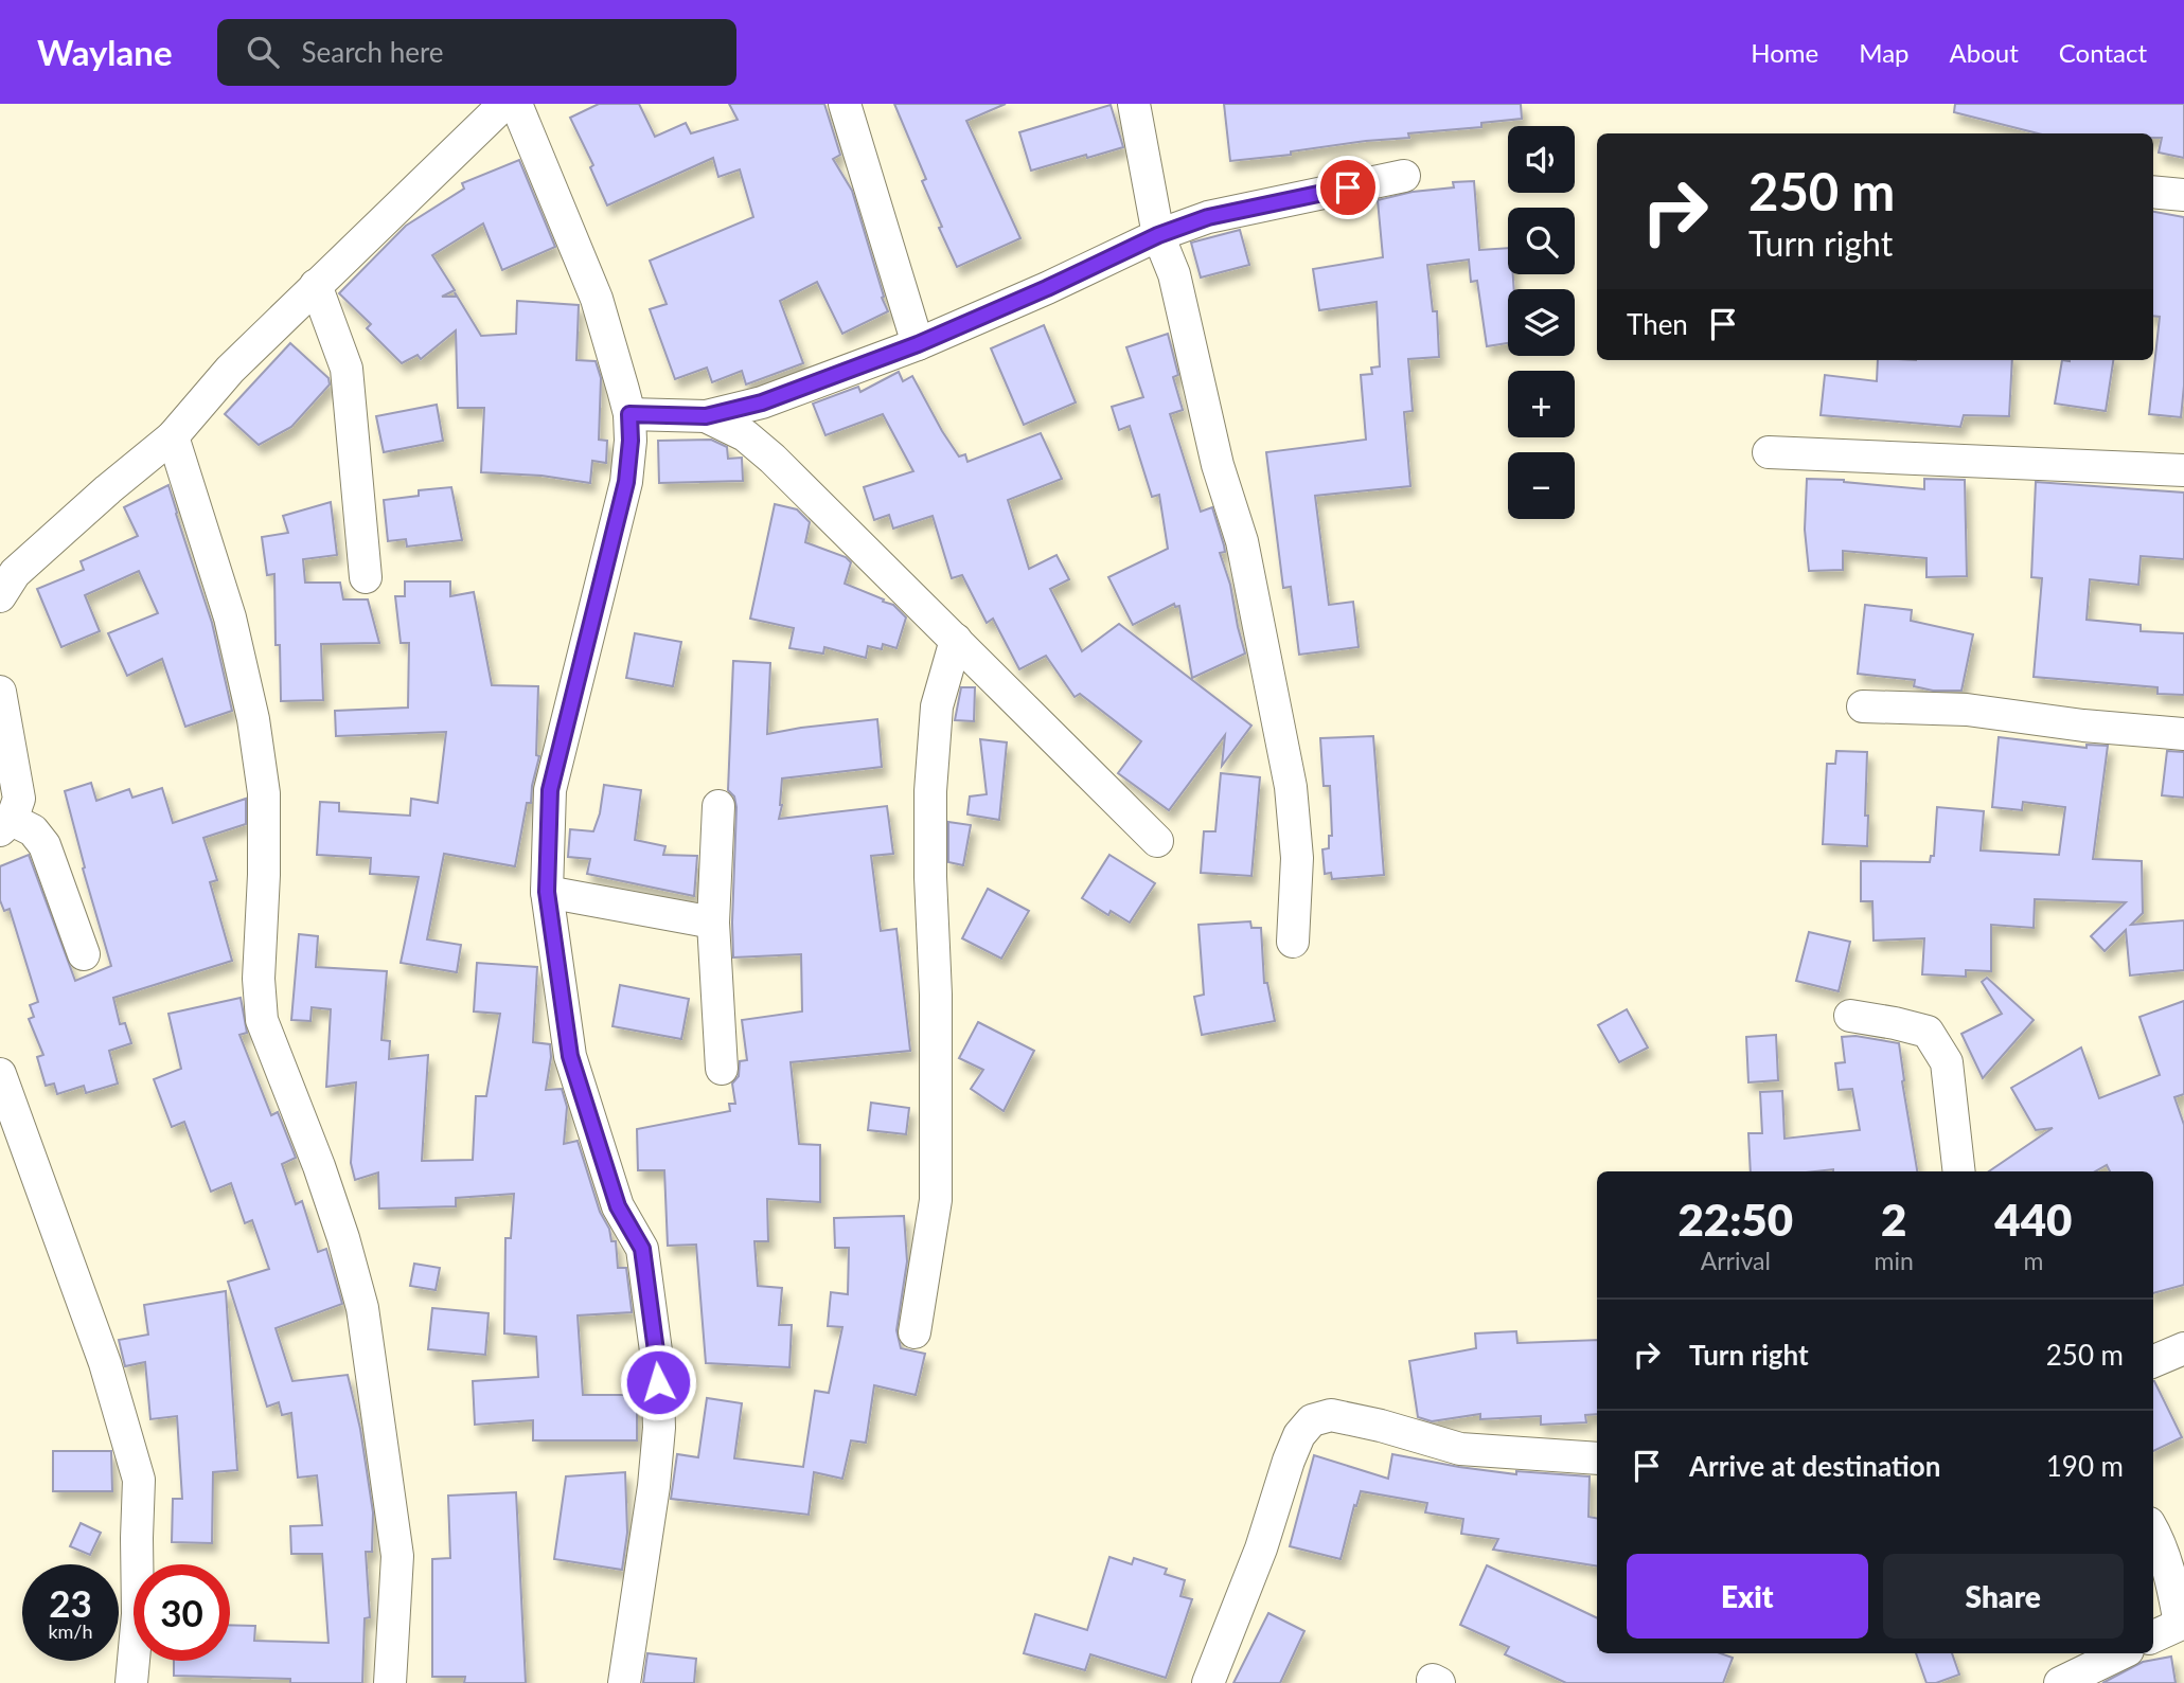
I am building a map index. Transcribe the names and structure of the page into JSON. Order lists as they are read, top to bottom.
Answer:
{
  "page": {
    "header": "Waylane",
    "search": "Search here",
    "nav": [
      "Home",
      "Map",
      "About",
      "Contact"
    ],
    "map_buttons": ["+", "−"],
    "turn": ["250 m", "Turn right"],
    "then": "Then",
    "eta": [
      "22:50",
      "Arrival",
      "2",
      "min",
      "440",
      "m"
    ],
    "list": [
      {
        "name": "Turn right",
        "value": "250 m"
      },
      {
        "name": "Arrive at destination",
        "value": "190 m"
      }
    ],
    "buttons": ["Exit", "Share"],
    "speed": "23 km/h",
    "limit": "30"
  }
}
